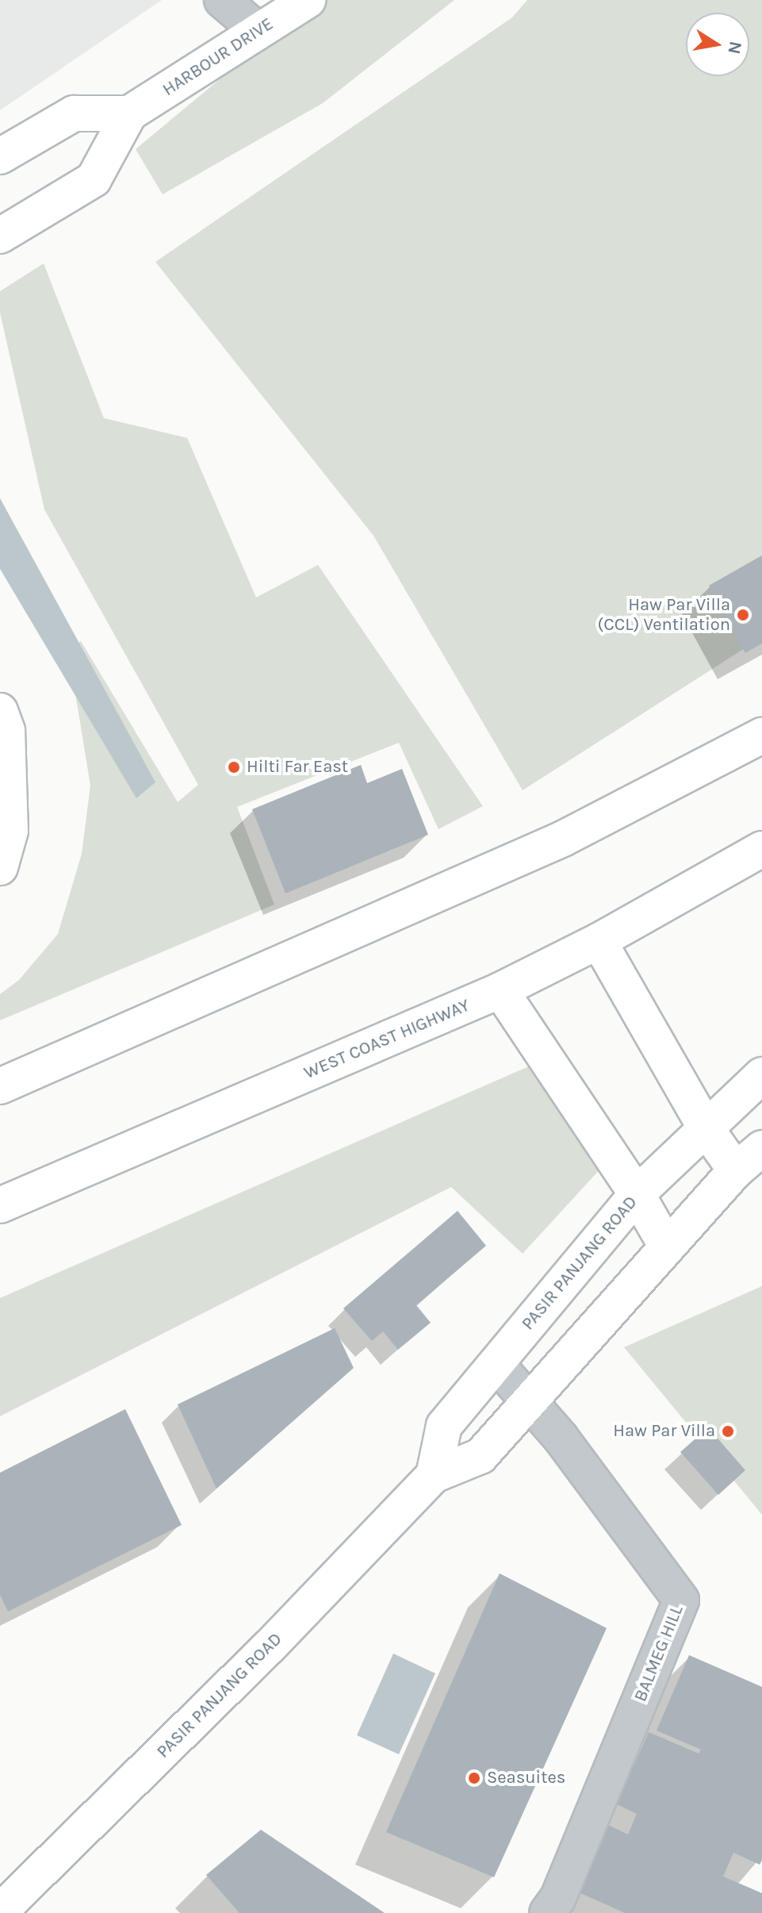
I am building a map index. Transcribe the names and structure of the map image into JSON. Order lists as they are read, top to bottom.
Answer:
{
  "streets": {
    "main road": ["HARBOUR DRIVE", "WEST COAST HIGHWAY", "PASIR PANJANG ROAD"],
    "street": ["BALMEG HILL"]
  },
  "crossings": [
    ["PASIR PANJANG ROAD", "BALMEG HILL"]
  ],
  "places": [
    "Haw Par Villa (CCL) Ventilation",
    "Hilti Far East",
    "Haw Par Villa",
    "Seasuites"
  ],
  "north": "right"
}
